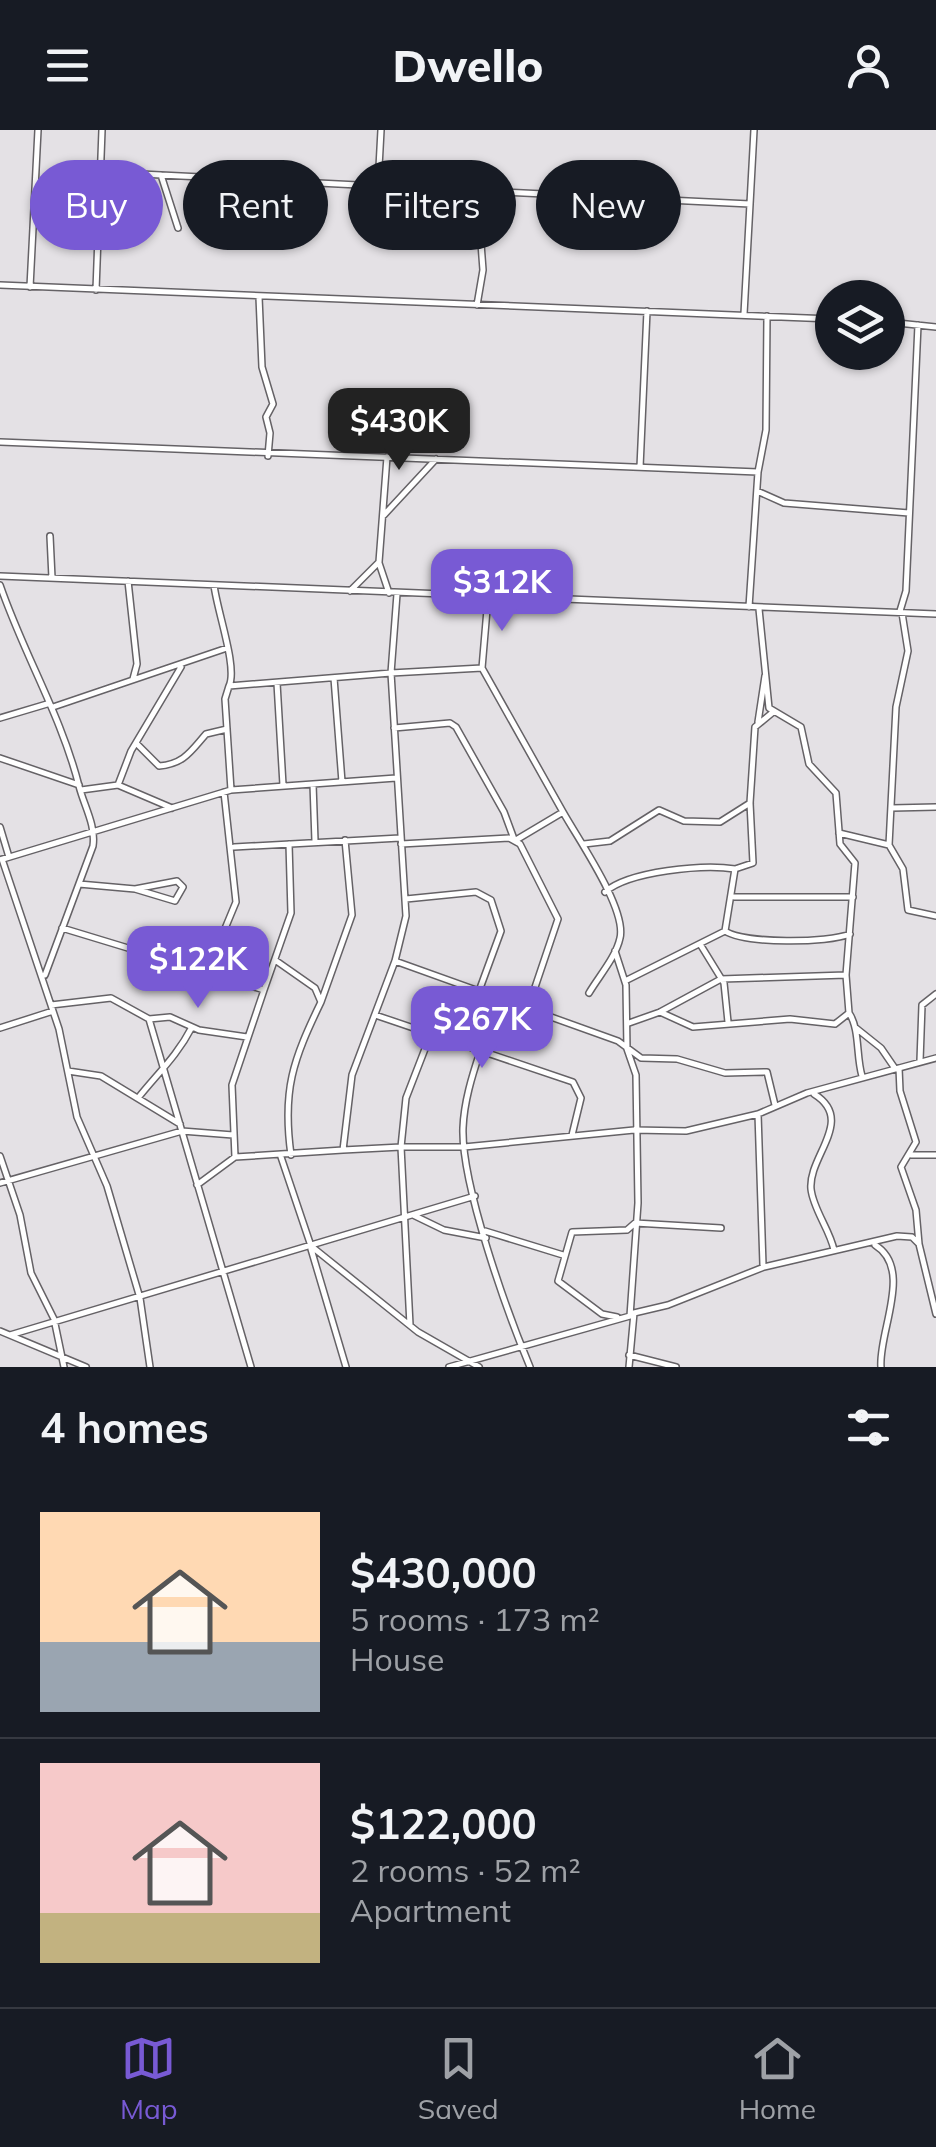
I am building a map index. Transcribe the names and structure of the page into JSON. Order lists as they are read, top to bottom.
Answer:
{
  "page": {
    "header": "Dwello",
    "chip": [
      "Buy",
      "Rent",
      "Filters",
      "New"
    ],
    "price": [
      "$430K",
      "$312K",
      "$122K",
      "$267K"
    ],
    "heading": "4 homes",
    "list": [
      {
        "name": "$430,000",
        "note": "5 rooms · 173 m² · House"
      },
      {
        "name": "$122,000",
        "note": "2 rooms · 52 m² · Apartment"
      }
    ],
    "tabs": ["Map", "Saved", "Home"]
  }
}
